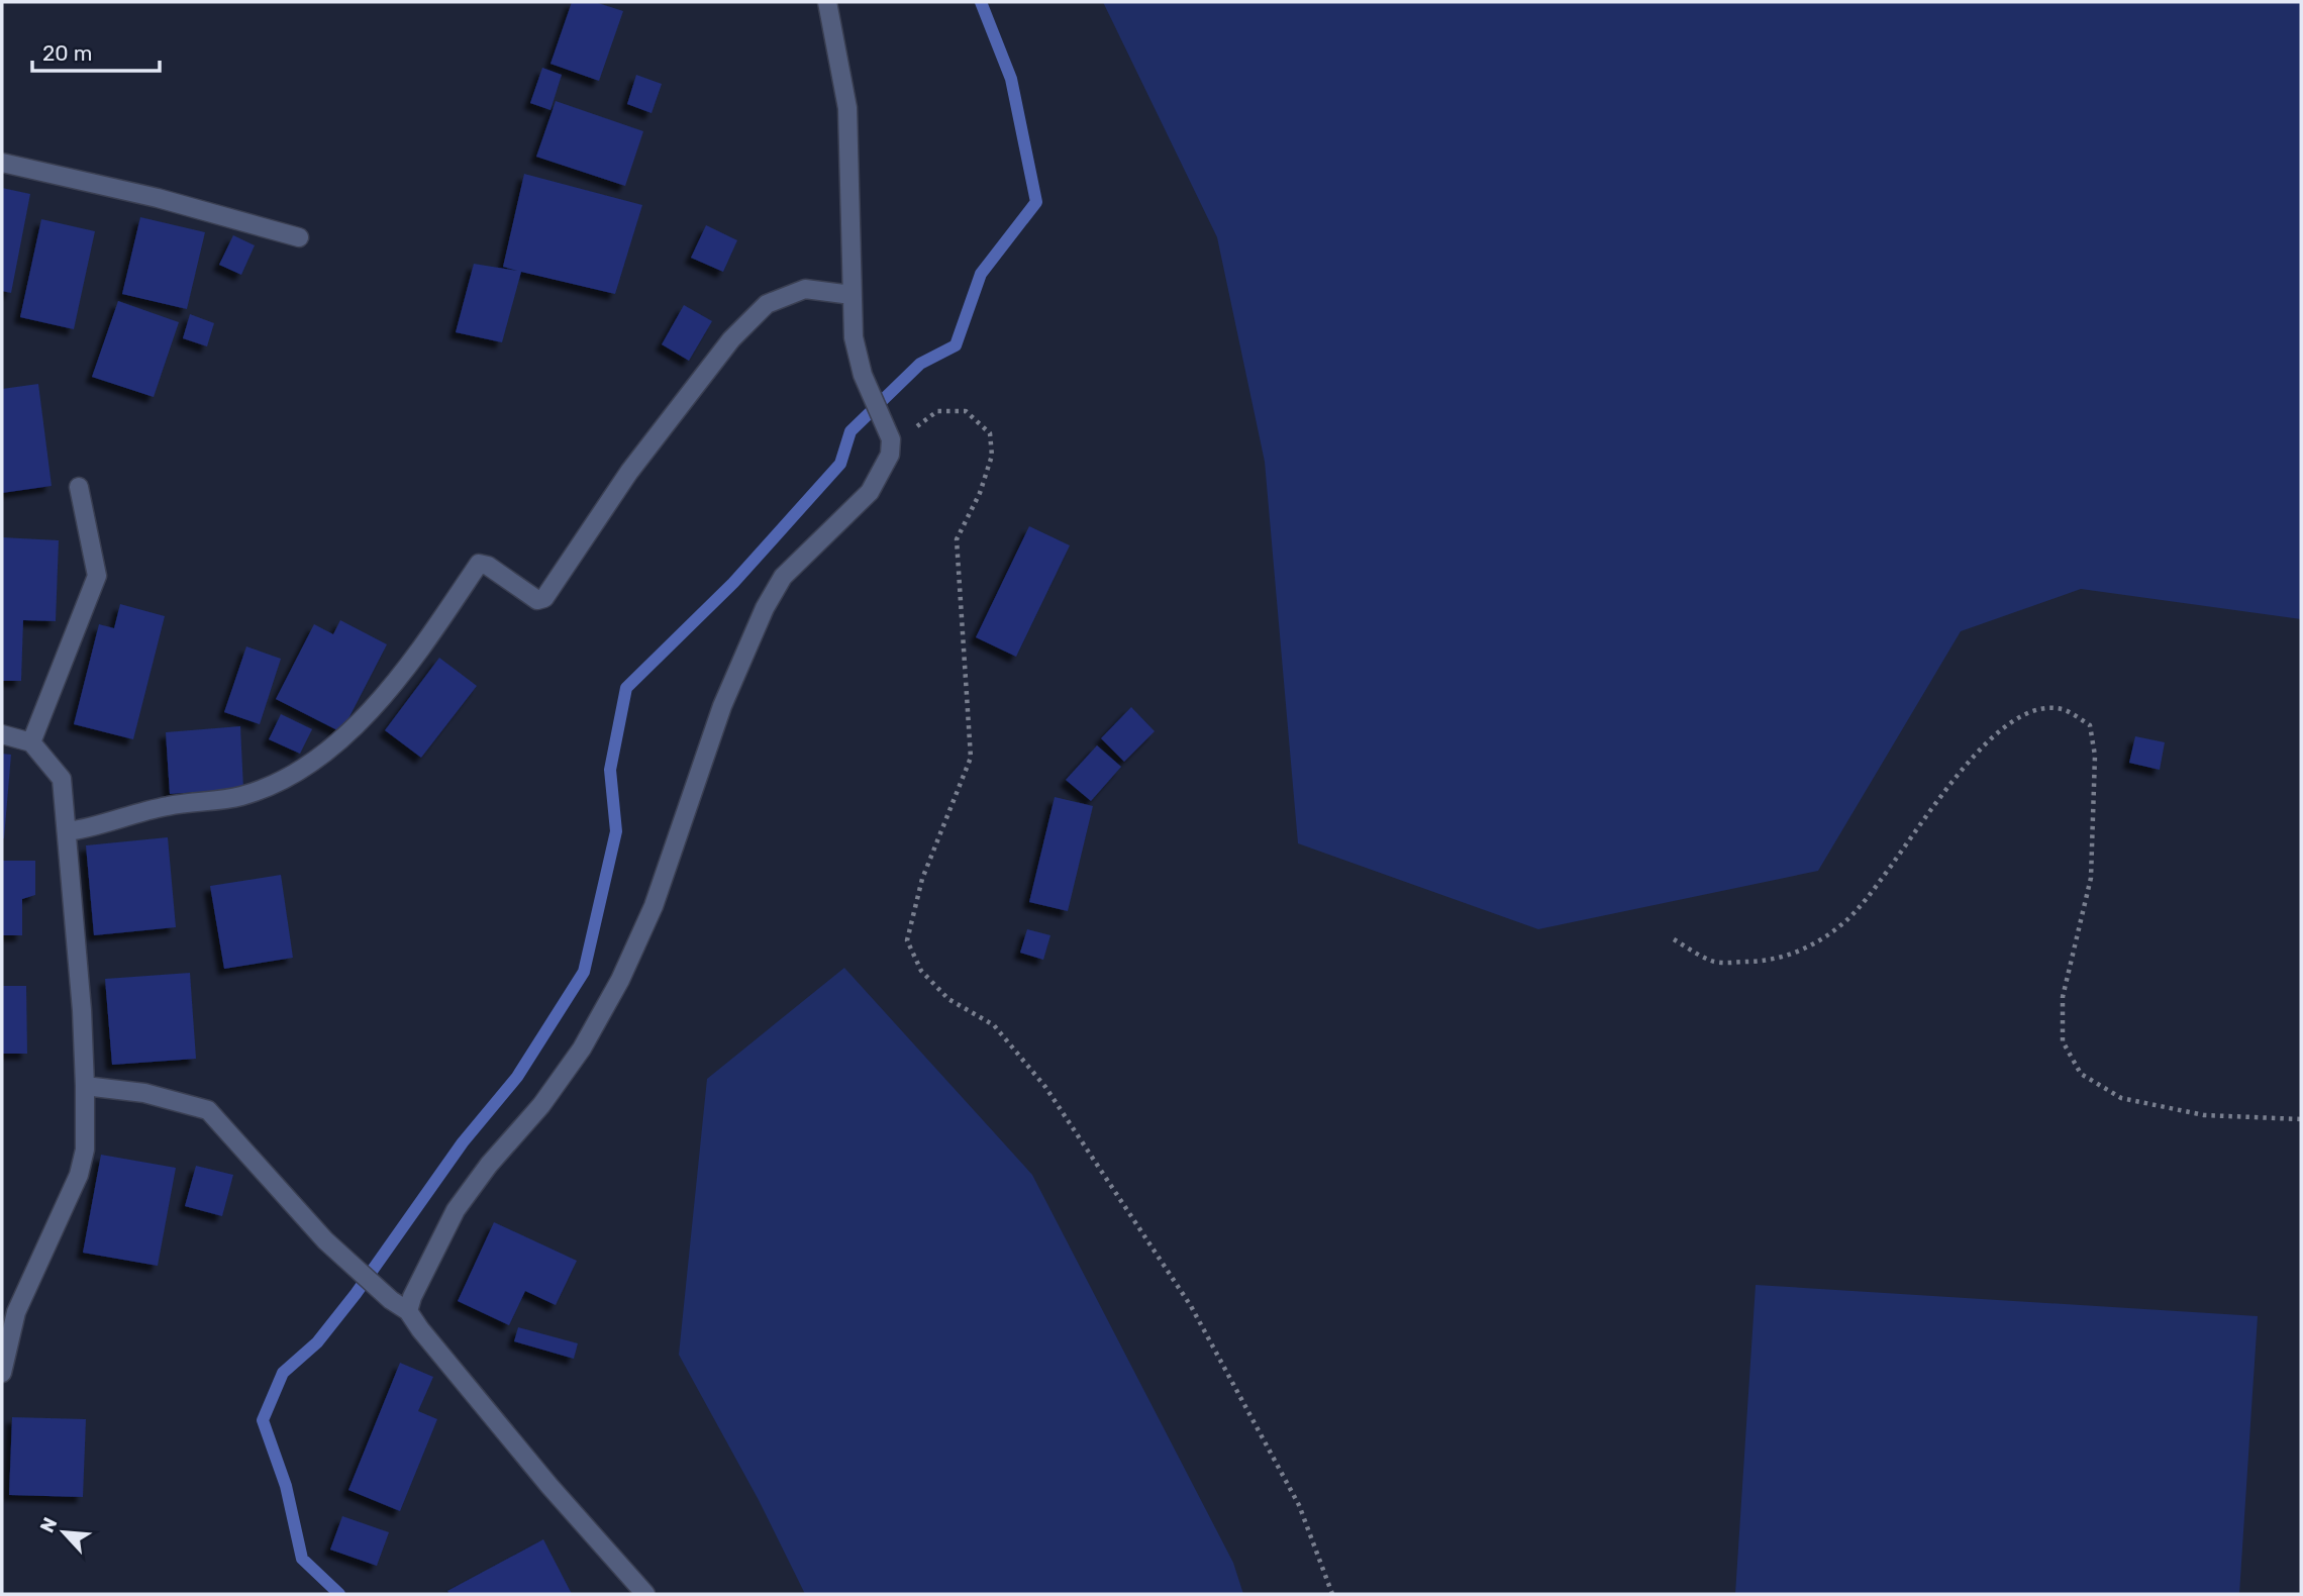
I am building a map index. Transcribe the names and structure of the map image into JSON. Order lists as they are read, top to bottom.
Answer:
{
  "scale_bar": "20 m",
  "north": "top left"
}
